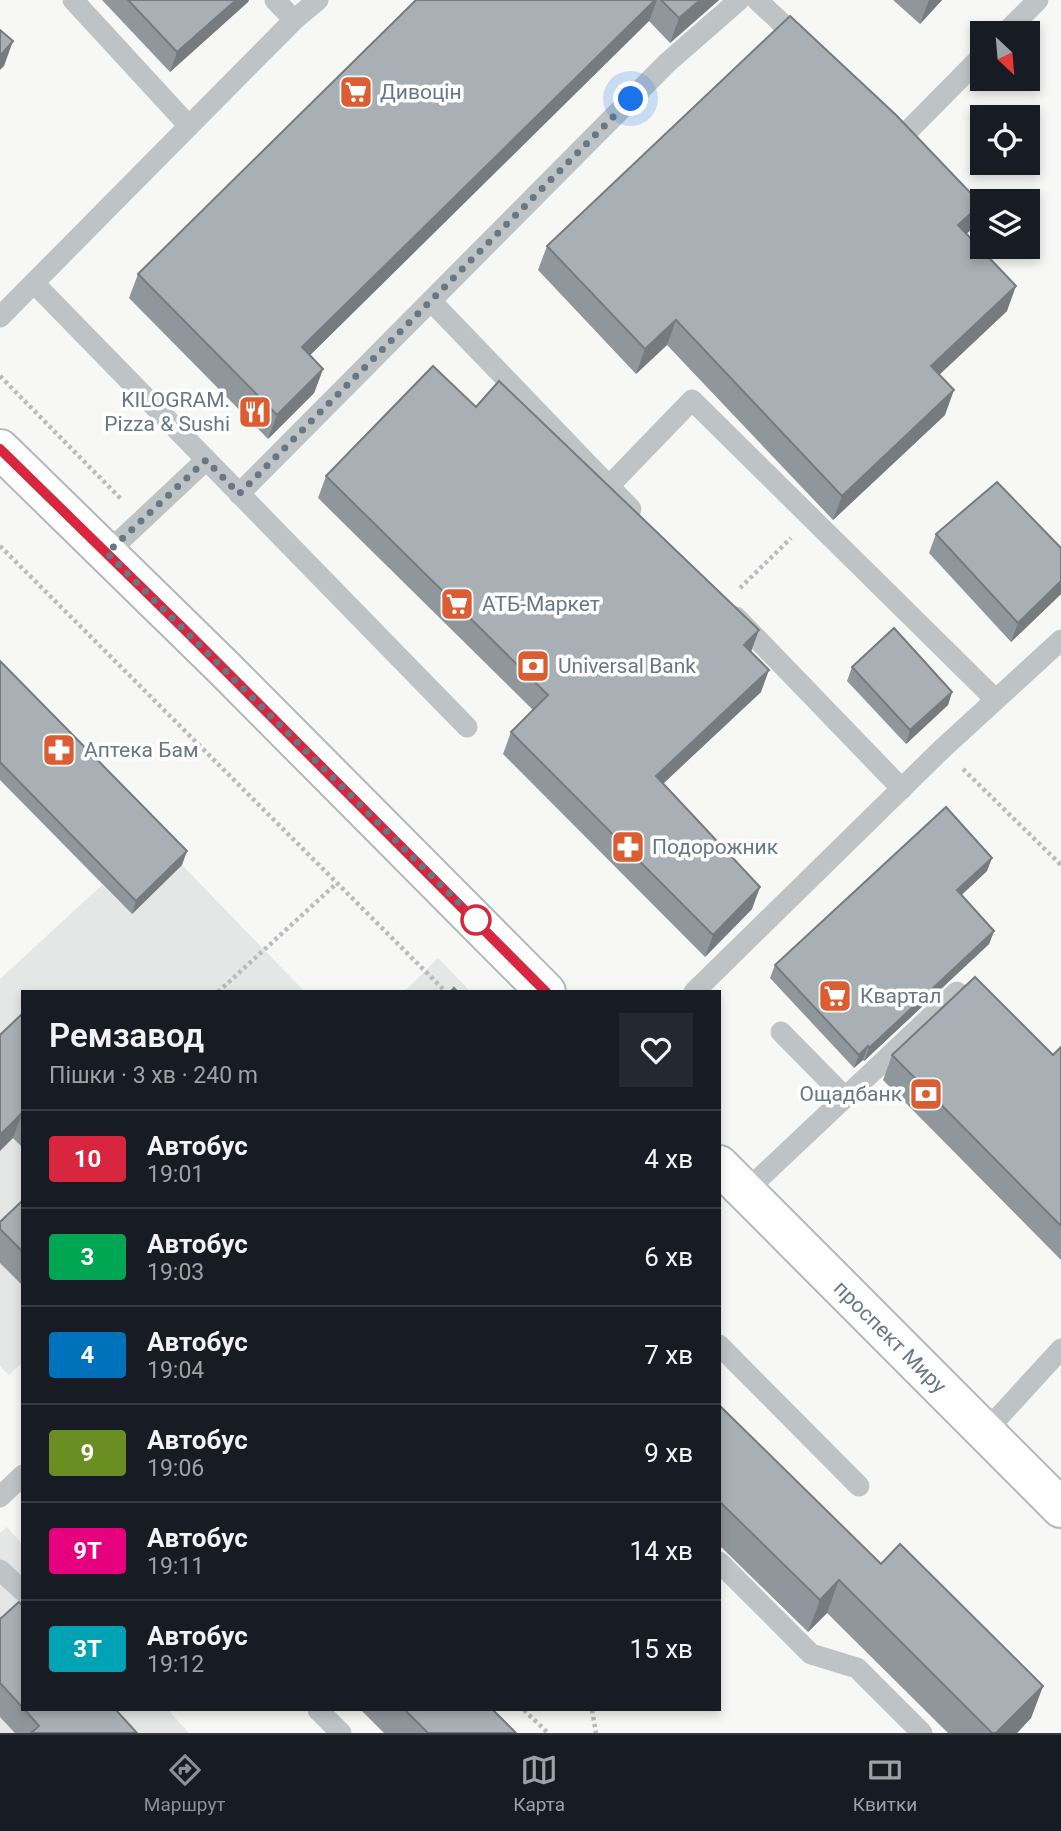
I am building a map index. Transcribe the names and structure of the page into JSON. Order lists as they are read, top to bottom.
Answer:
{
  "streets": {
    "main road": ["проспект Миру"]
  },
  "places": {
    "supermarket": ["Дивоцін", "АТБ-Маркет", "Квартал"],
    "restaurant": ["KILOGRAM. Pizza & Sushi"],
    "bank": ["Universal Bank", "Ощадбанк"],
    "pharmacy": ["Аптека Бам", "Подорожник"]
  },
  "lines": ["bus line 10"],
  "north": "bottom right",
  "page": {
    "heading": ["Ремзавод", "Пішки · 3 хв · 240 m"],
    "list": [
      {
        "mark": "10",
        "name": "Автобус",
        "note": "19:01",
        "value": "4 хв"
      },
      {
        "mark": "3",
        "name": "Автобус",
        "note": "19:03",
        "value": "6 хв"
      },
      {
        "mark": "4",
        "name": "Автобус",
        "note": "19:04",
        "value": "7 хв"
      },
      {
        "mark": "9",
        "name": "Автобус",
        "note": "19:06",
        "value": "9 хв"
      },
      {
        "mark": "9Т",
        "name": "Автобус",
        "note": "19:11",
        "value": "14 хв"
      },
      {
        "mark": "3Т",
        "name": "Автобус",
        "note": "19:12",
        "value": "15 хв"
      }
    ],
    "tabs": ["Маршрут", "Карта", "Квитки"]
  }
}
